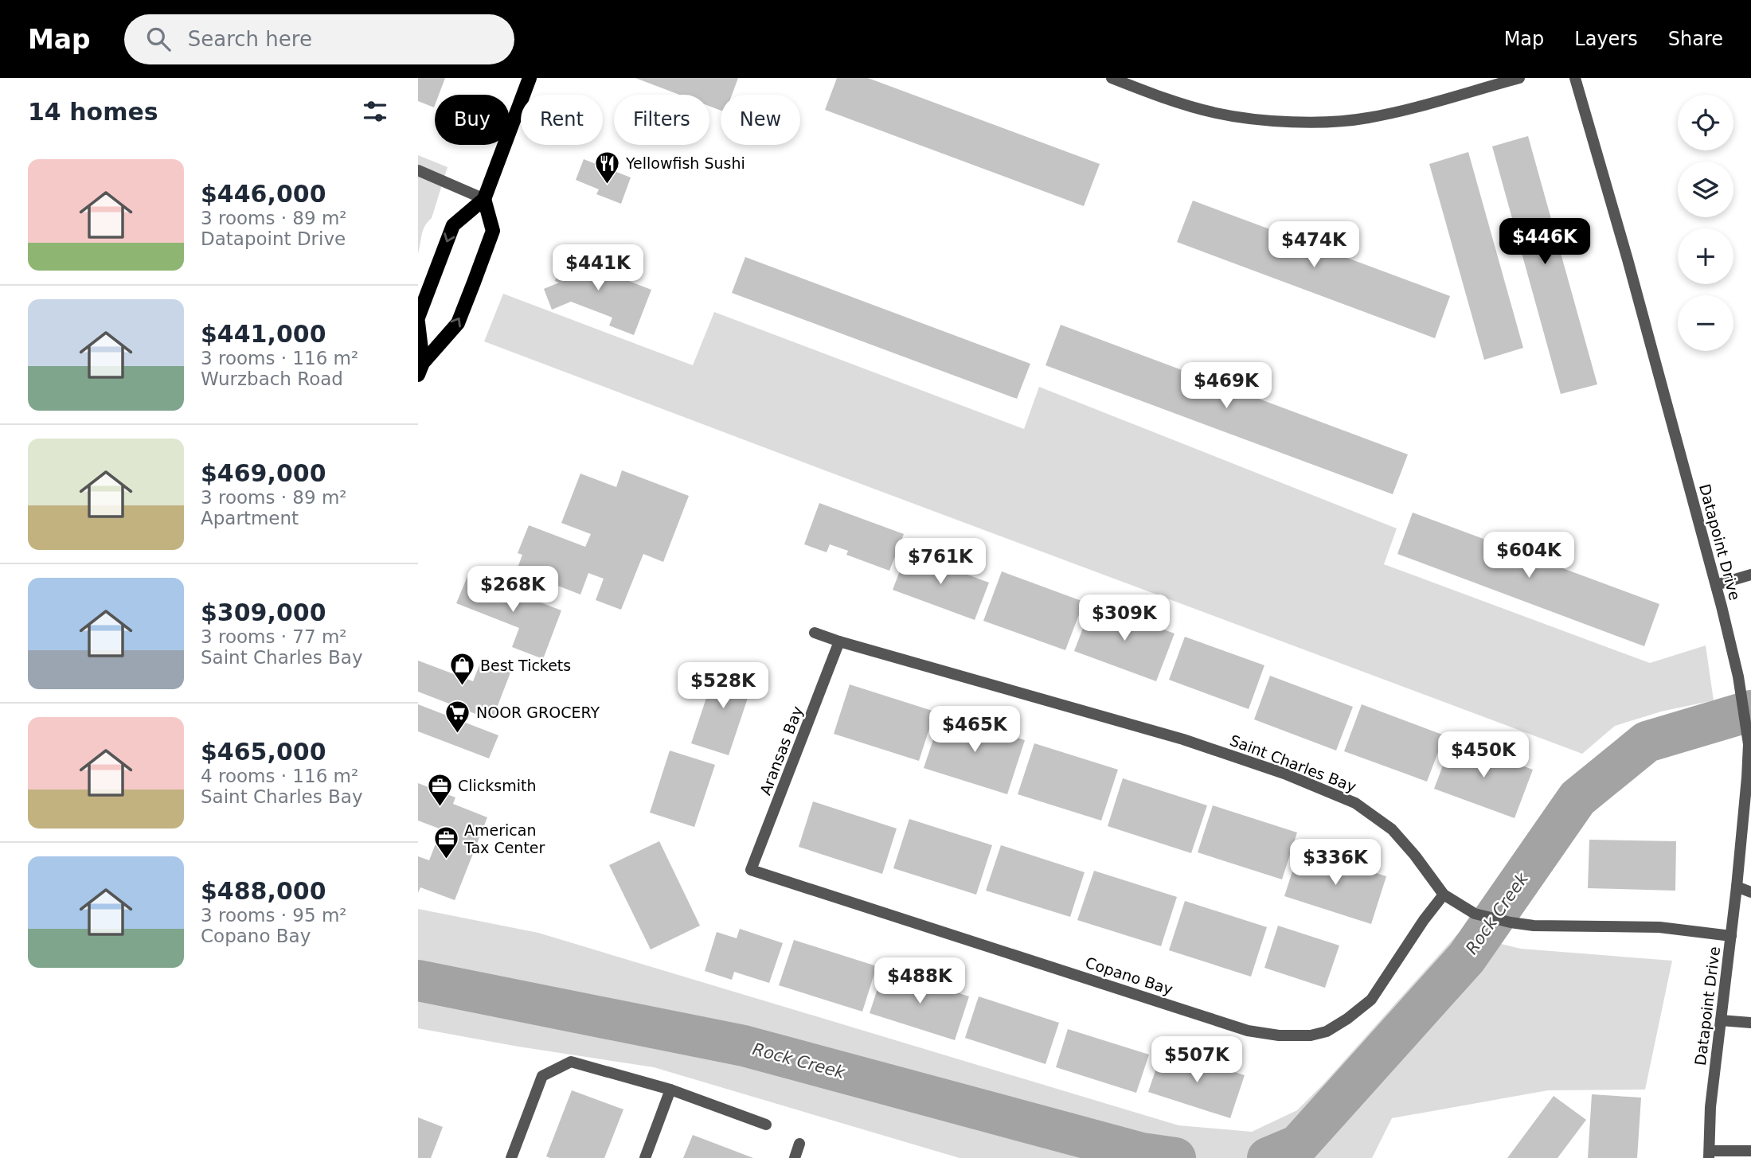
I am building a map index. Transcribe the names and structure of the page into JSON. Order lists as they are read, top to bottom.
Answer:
{
  "streets": {
    "street": [
      "Datapoint Drive",
      "Aransas Bay",
      "Saint Charles Bay",
      "Copano Bay"
    ]
  },
  "crossings": [
    ["Datapoint Drive", "Saint Charles Bay"],
    ["Aransas Bay", "Saint Charles Bay"],
    ["Aransas Bay", "Copano Bay"],
    ["Saint Charles Bay", "Copano Bay"]
  ],
  "water": ["Rock Creek"],
  "places": {
    "restaurant": ["Yellowfish Sushi"],
    "shop": ["Best Tickets"],
    "supermarket": ["NOOR GROCERY"],
    "office": ["Clicksmith", "American Tax Center"]
  },
  "page": {
    "header": "Map",
    "search": "Search here",
    "nav": ["Map", "Layers", "Share"],
    "heading": "14 homes",
    "map_buttons": ["+", "−"],
    "chip": [
      "Buy",
      "Rent",
      "Filters",
      "New"
    ],
    "list": [
      {
        "name": "$446,000",
        "note": "3 rooms · 89 m² · Datapoint Drive"
      },
      {
        "name": "$441,000",
        "note": "3 rooms · 116 m² · Wurzbach Road"
      },
      {
        "name": "$469,000",
        "note": "3 rooms · 89 m² · Apartment"
      },
      {
        "name": "$309,000",
        "note": "3 rooms · 77 m² · Saint Charles Bay"
      },
      {
        "name": "$465,000",
        "note": "4 rooms · 116 m² · Saint Charles Bay"
      },
      {
        "name": "$488,000",
        "note": "3 rooms · 95 m² · Copano Bay"
      }
    ],
    "price": [
      "$446K",
      "$474K",
      "$441K",
      "$469K",
      "$604K",
      "$761K",
      "$268K",
      "$309K",
      "$528K",
      "$465K",
      "$450K",
      "$336K",
      "$488K",
      "$507K"
    ]
  }
}
